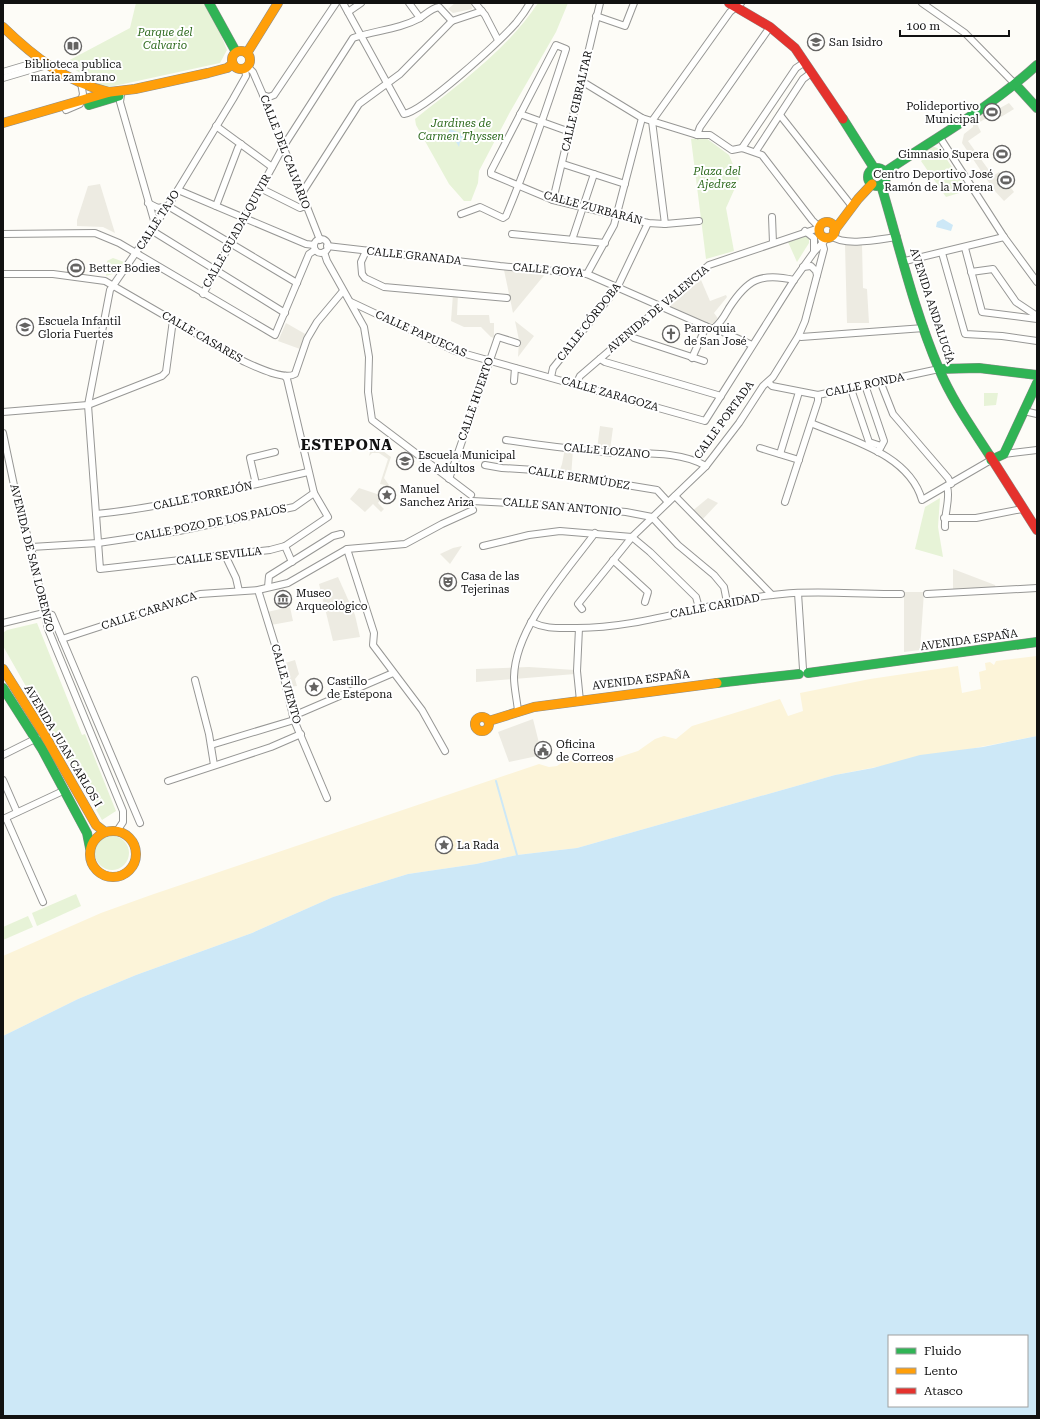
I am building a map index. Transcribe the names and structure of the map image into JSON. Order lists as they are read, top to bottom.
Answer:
{
  "streets": {
    "main road": ["AVENIDA ANDALUCÍA", "AVENIDA ESPAÑA", "AVENIDA JUAN CARLOS I"],
    "street": [
      "CALLE GIBRALTAR",
      "CALLE DEL CALVARIO",
      "CALLE ZURBARÁN",
      "CALLE TAJO",
      "CALLE GUADALQUIVIR",
      "CALLE GRANADA",
      "CALLE GOYA",
      "AVENIDA DE VALENCIA",
      "CALLE CÓRDOBA",
      "CALLE PAPUECAS",
      "CALLE CASARES",
      "CALLE RONDA",
      "CALLE ZARAGOZA",
      "CALLE HUERTO",
      "CALLE PORTADA",
      "CALLE LOZANO",
      "CALLE BERMÚDEZ",
      "CALLE TORREJÓN",
      "CALLE SAN ANTONIO",
      "CALLE POZO DE LOS PALOS",
      "CALLE SEVILLA",
      "AVENIDA DE SAN LORENZO",
      "CALLE CARIDAD",
      "CALLE CARAVACA",
      "CALLE VIENTO"
    ]
  },
  "crossings": [
    ["CALLE GIBRALTAR", "CALLE ZURBARÁN"],
    ["CALLE DEL CALVARIO", "CALLE TAJO"],
    ["CALLE DEL CALVARIO", "CALLE GUADALQUIVIR"],
    ["CALLE DEL CALVARIO", "CALLE GRANADA"],
    ["CALLE ZURBARÁN", "CALLE CÓRDOBA"],
    ["CALLE TAJO", "CALLE CASARES"],
    ["CALLE TAJO", "CALLE TORREJÓN"],
    ["CALLE TAJO", "CALLE POZO DE LOS PALOS"],
    ["CALLE TAJO", "CALLE SEVILLA"],
    ["CALLE GRANADA", "CALLE GOYA"],
    ["CALLE GOYA", "AVENIDA DE VALENCIA"],
    ["CALLE GOYA", "CALLE CÓRDOBA"],
    ["AVENIDA ANDALUCÍA", "CALLE RONDA"],
    ["AVENIDA DE VALENCIA", "CALLE ZARAGOZA"],
    ["AVENIDA DE VALENCIA", "CALLE PORTADA"],
    ["CALLE CÓRDOBA", "CALLE ZARAGOZA"],
    ["CALLE PAPUECAS", "CALLE ZARAGOZA"],
    ["CALLE PAPUECAS", "CALLE HUERTO"],
    ["CALLE RONDA", "CALLE PORTADA"],
    ["CALLE HUERTO", "CALLE SAN ANTONIO"],
    ["CALLE PORTADA", "CALLE LOZANO"],
    ["CALLE PORTADA", "CALLE BERMÚDEZ"],
    ["CALLE PORTADA", "CALLE SAN ANTONIO"],
    ["CALLE POZO DE LOS PALOS", "CALLE SEVILLA"],
    ["CALLE POZO DE LOS PALOS", "AVENIDA DE SAN LORENZO"],
    ["AVENIDA DE SAN LORENZO", "CALLE CARAVACA"],
    ["AVENIDA DE SAN LORENZO", "AVENIDA JUAN CARLOS I"],
    ["CALLE CARAVACA", "CALLE VIENTO"]
  ],
  "districts": ["ESTEPONA"],
  "parks": ["Parque del Calvario", "Jardines de Carmen Thyssen", "Plaza del Ajedrez"],
  "places": {
    "school or university": ["San Isidro", "Escuela Infantil Gloria Fuertes", "Escuela Municipal de Adultos"],
    "library": ["Biblioteca publica maria zambrano"],
    "sports": [
      "Polideportivo Municipal",
      "Gimnasio Supera",
      "Centro Deportivo José Ramón de la Morena",
      "Better Bodies"
    ],
    "church": ["Parroquia de San José"],
    "place": ["Manuel Sanchez Ariza", "Castillo de Estepona", "La Rada"],
    "theatre": ["Casa de las Tejerinas"],
    "museum": ["Museo Arqueològico"],
    "public building": ["Oficina de Correos"]
  },
  "legend": ["Fluido", "Lento", "Atasco"],
  "scale_bar": "100 m"
}
